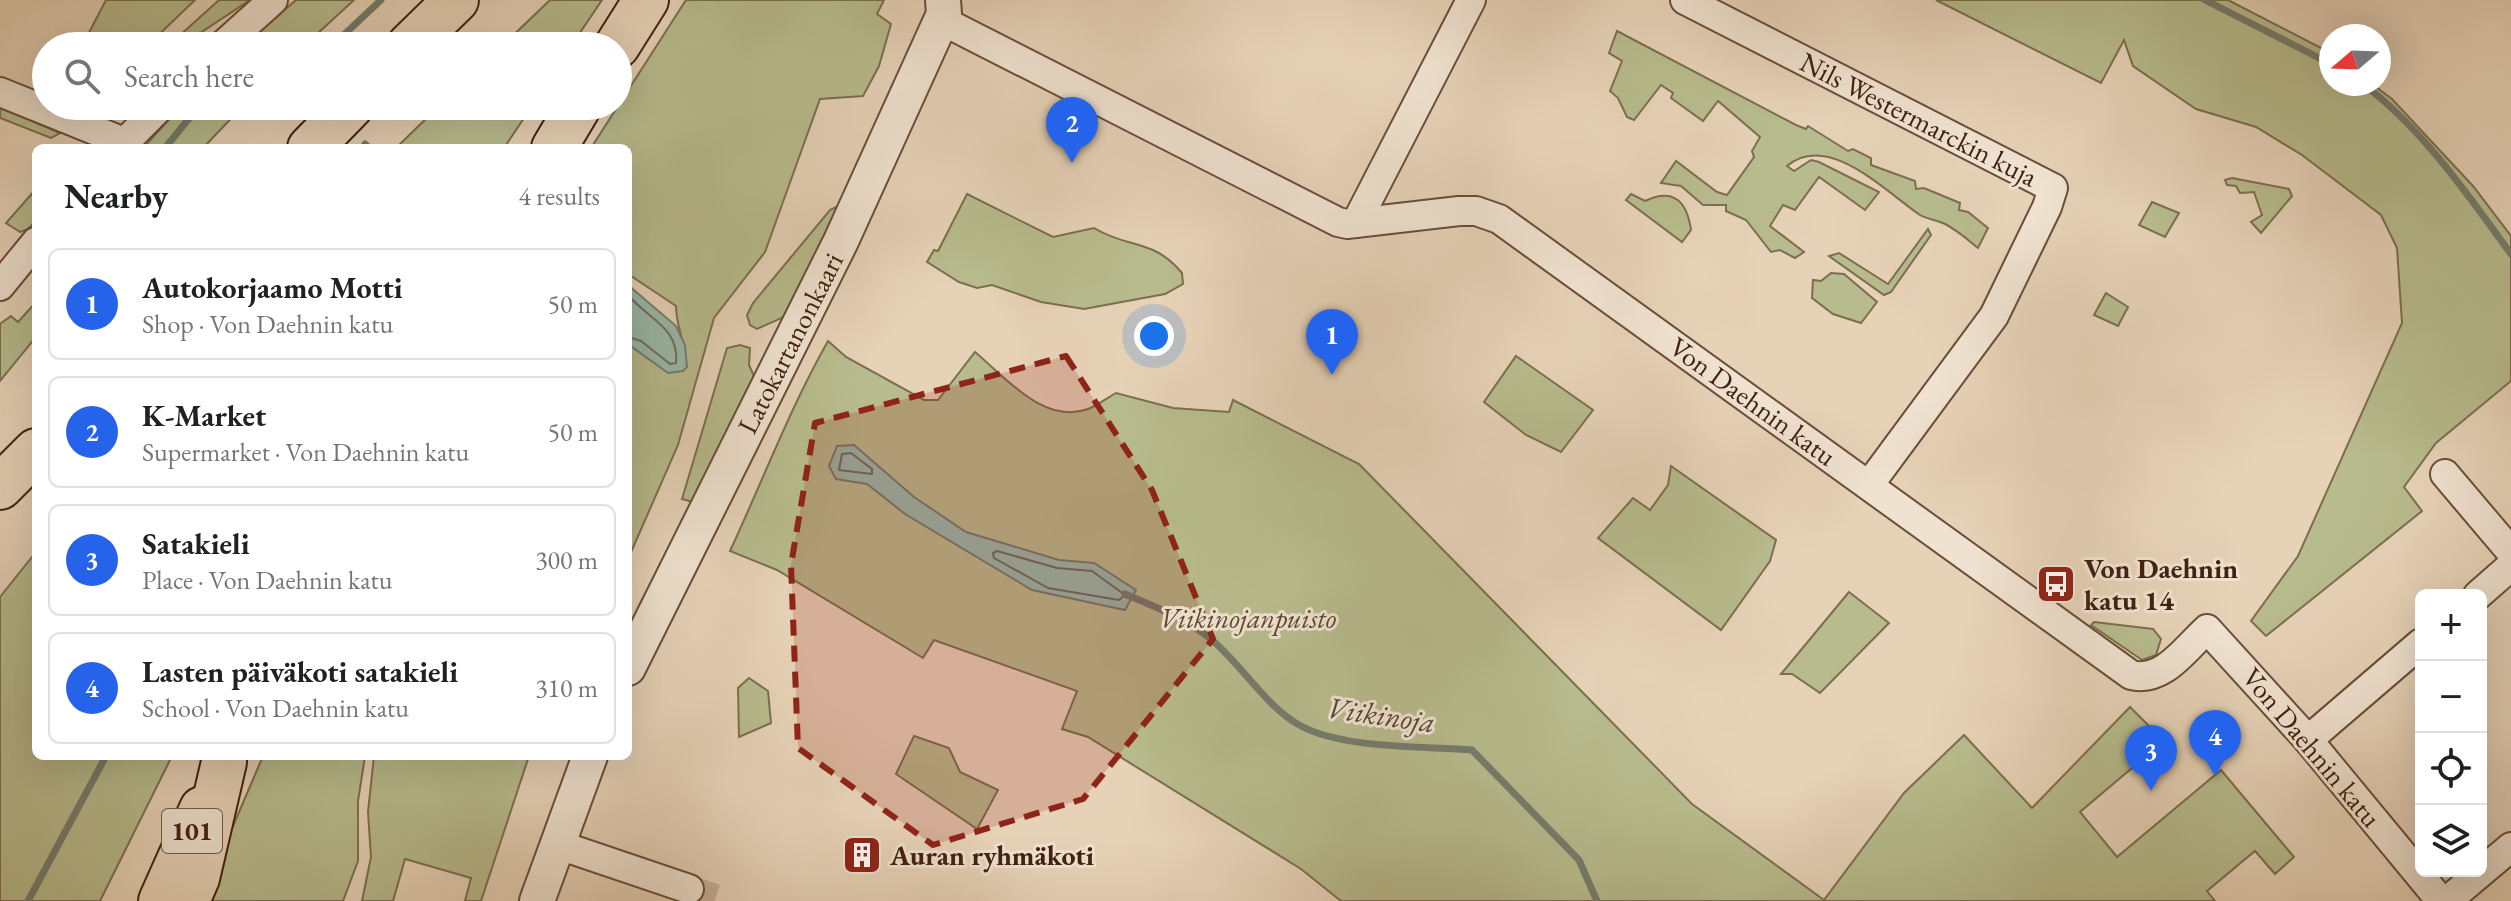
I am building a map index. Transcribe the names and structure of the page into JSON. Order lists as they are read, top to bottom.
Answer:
{
  "streets": {
    "highway": ["101"],
    "street": ["Nils Westermarckin kuja", "Latokartanonkaari", "Von Daehnin katu"]
  },
  "crossings": [
    ["Nils Westermarckin kuja", "Von Daehnin katu"],
    ["Latokartanonkaari", "Von Daehnin katu"]
  ],
  "water": ["Viikinoja"],
  "parks": ["Viikinojanpuisto"],
  "places": {
    "bus stop": ["Von Daehnin katu 14"],
    "building": ["Auran ryhmäkoti"]
  },
  "north": "left",
  "page": {
    "search": "Search here",
    "pins": [
      "2",
      "1",
      "4",
      "3"
    ],
    "heading": ["Nearby", "4 results"],
    "list": [
      {
        "mark": "1",
        "name": "Autokorjaamo Motti",
        "note": "Shop · Von Daehnin katu",
        "value": "50 m"
      },
      {
        "mark": "2",
        "name": "K-Market",
        "note": "Supermarket · Von Daehnin katu",
        "value": "50 m"
      },
      {
        "mark": "3",
        "name": "Satakieli",
        "note": "Place · Von Daehnin katu",
        "value": "300 m"
      },
      {
        "mark": "4",
        "name": "Lasten päiväkoti satakieli",
        "note": "School · Von Daehnin katu",
        "value": "310 m"
      }
    ],
    "map_buttons": ["+", "−"]
  }
}
